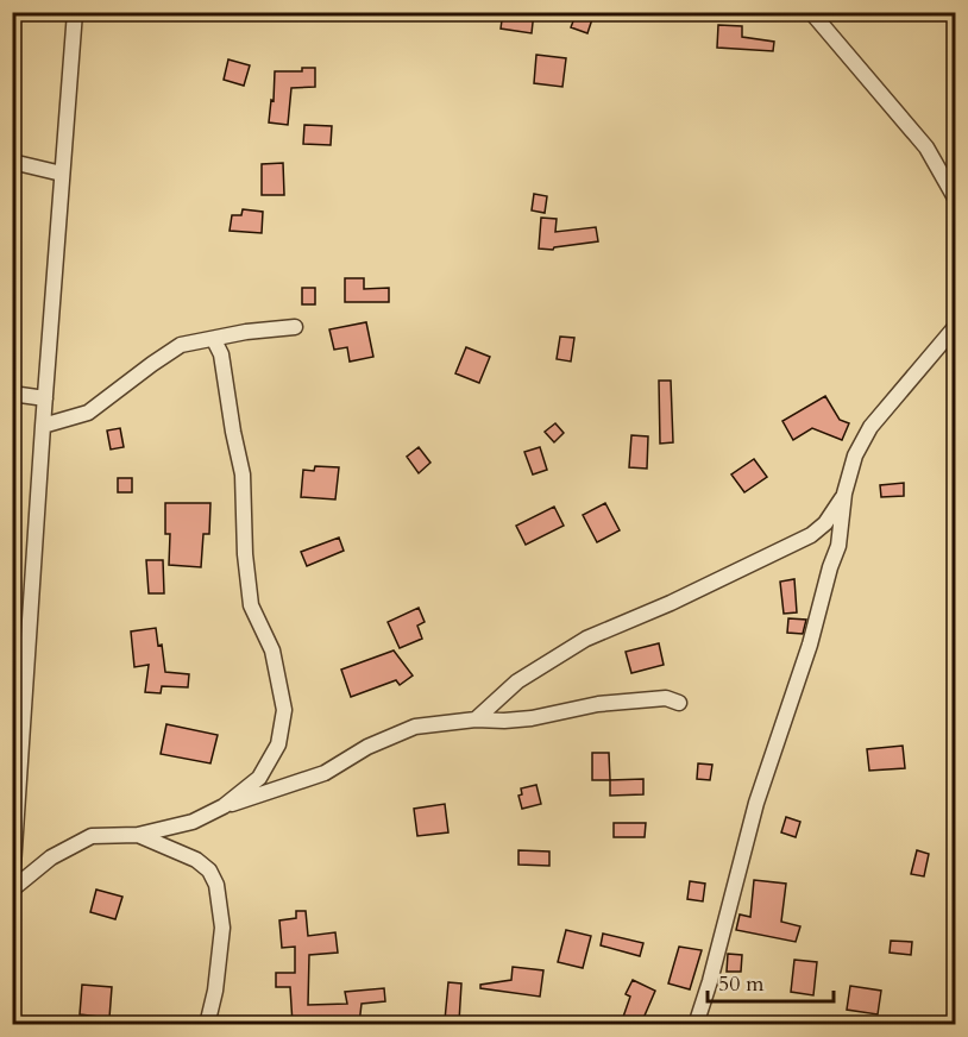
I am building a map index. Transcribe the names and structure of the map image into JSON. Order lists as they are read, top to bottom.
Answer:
{
  "scale_bar": "50 m"
}
